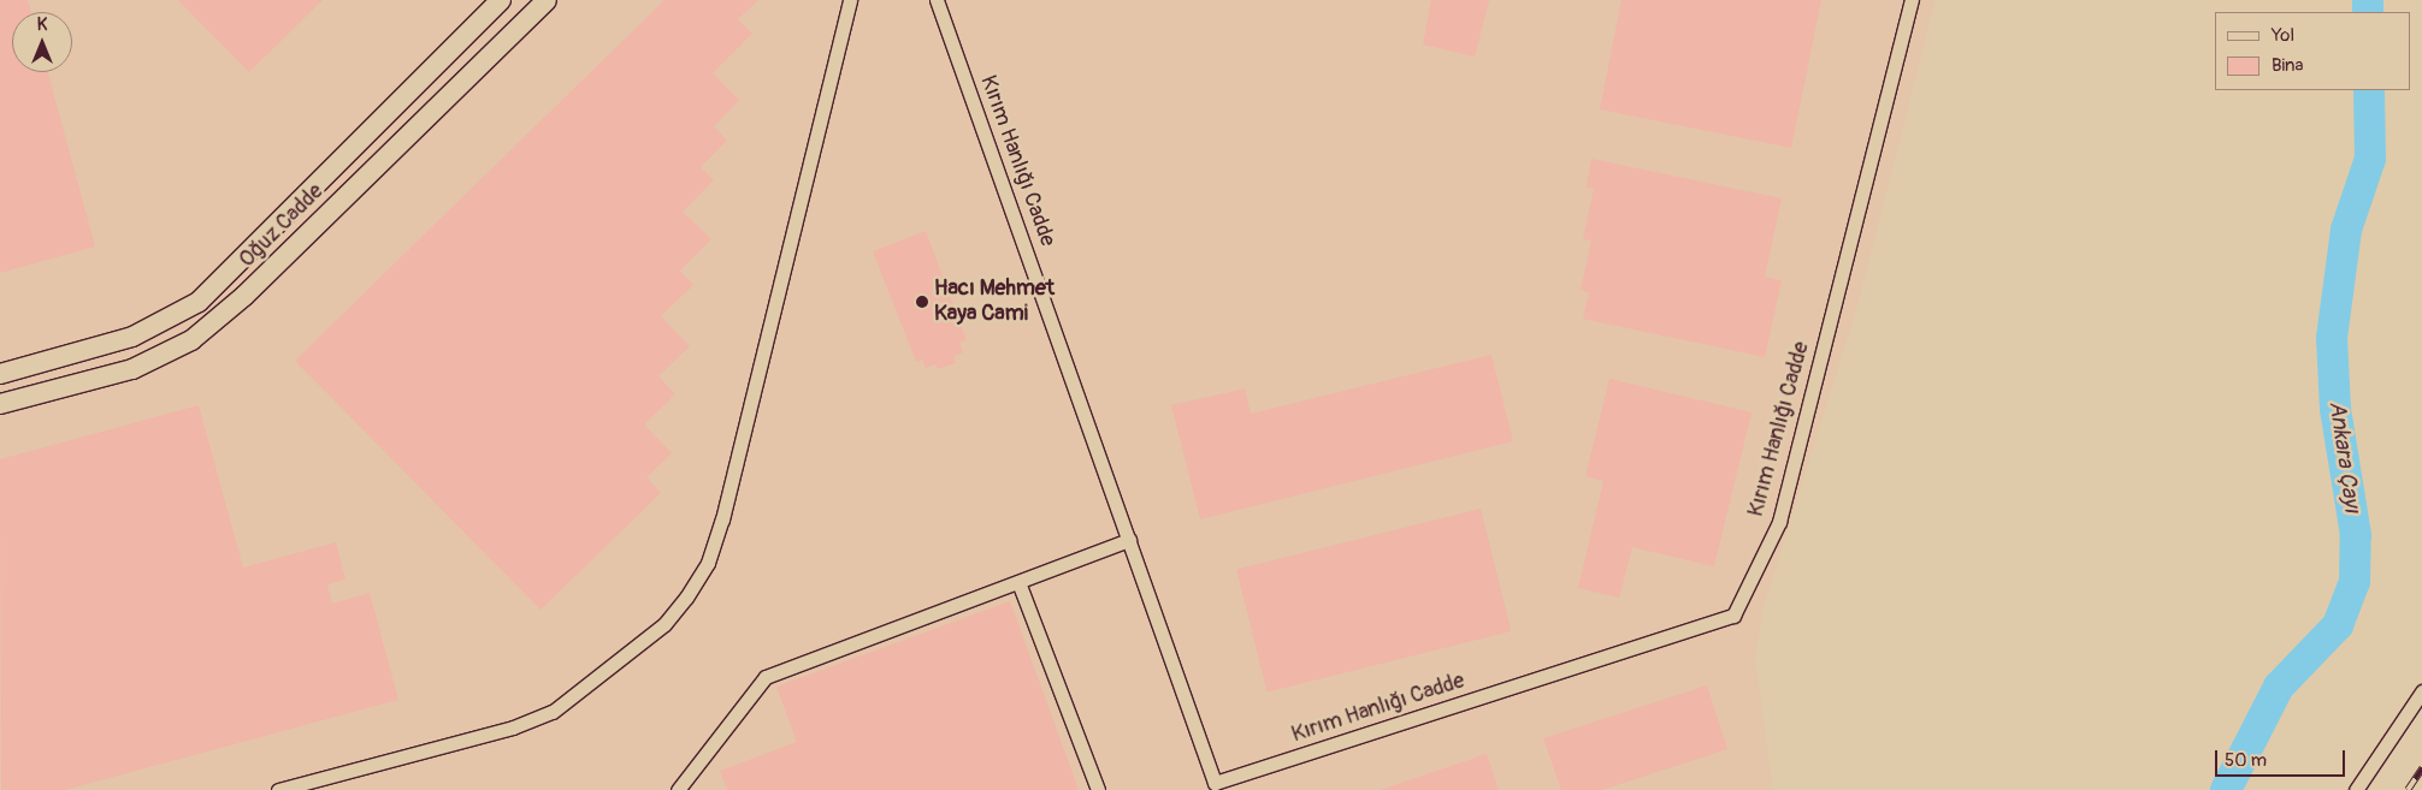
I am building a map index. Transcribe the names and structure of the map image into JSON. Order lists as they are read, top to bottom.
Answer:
{
  "streets": {
    "street": ["Kırım Hanlığı Cadde", "Oğuz Cadde"]
  },
  "water": ["Ankara Çayı"],
  "places": ["Hacı Mehmet Kaya Cami"],
  "legend": ["Yol", "Bina"],
  "scale_bar": "50 m",
  "north": "top"
}
